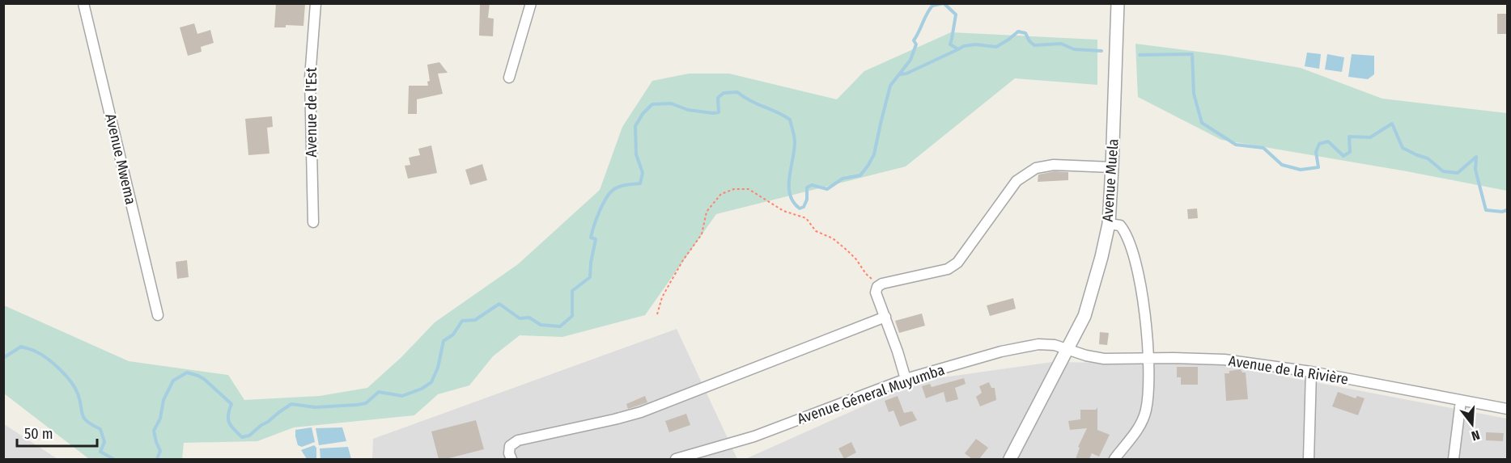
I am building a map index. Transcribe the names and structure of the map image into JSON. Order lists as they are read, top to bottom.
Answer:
{
  "streets": {
    "street": [
      "Avenue de l'Est",
      "Avenue Mwema",
      "Avenue Muela",
      "Avenue de la Rivière",
      "Avenue Géneral Muyumba"
    ]
  },
  "crossings": [
    ["Avenue Muela", "Avenue de la Rivière"],
    ["Avenue Muela", "Avenue Géneral Muyumba"],
    ["Avenue de la Rivière", "Avenue Géneral Muyumba"]
  ],
  "scale_bar": "50 m",
  "north": "bottom"
}
